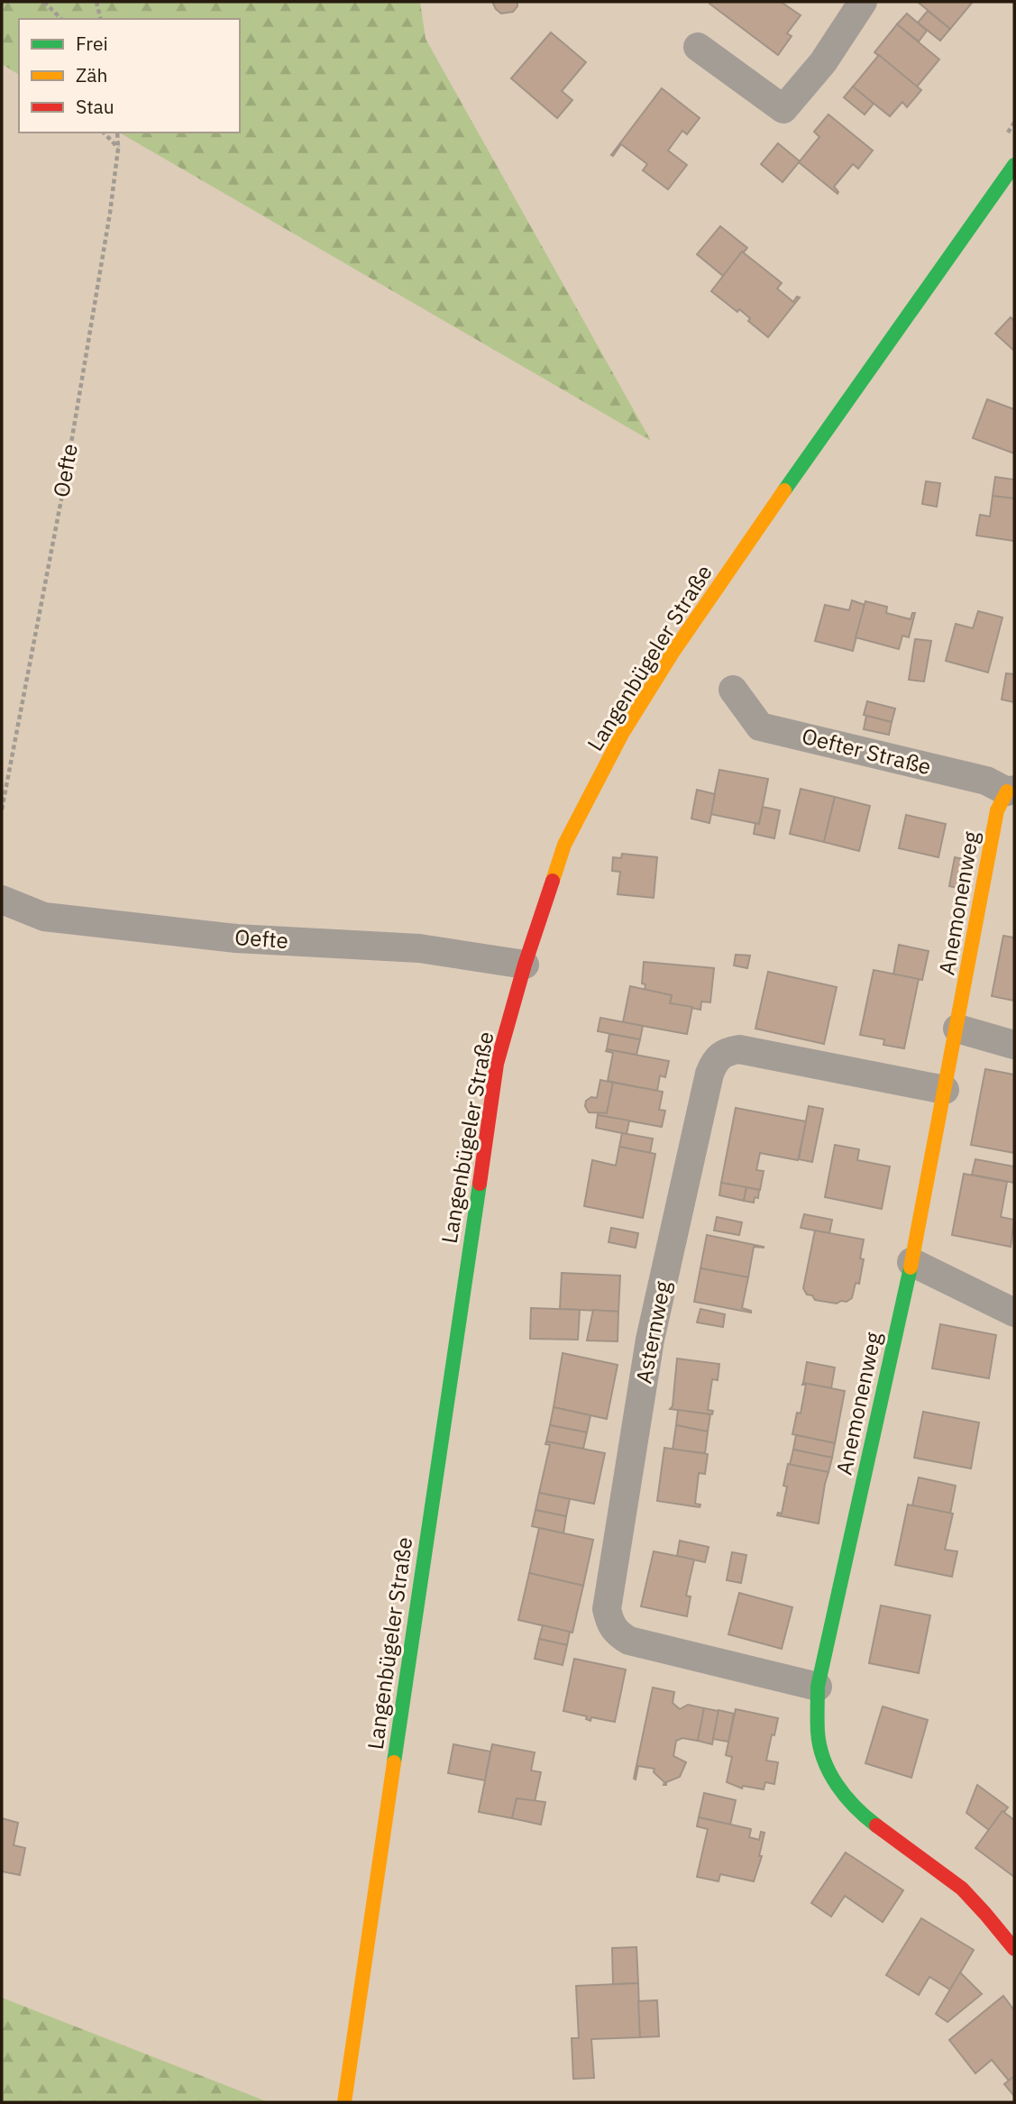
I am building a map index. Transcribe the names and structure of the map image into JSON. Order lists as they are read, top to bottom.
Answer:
{
  "streets": {
    "main road": ["Langenbügeler Straße", "Anemonenweg"],
    "street": ["Oefte", "Oefter Straße", "Asternweg"]
  },
  "crossings": [
    ["Oefte", "Langenbügeler Straße"],
    ["Oefter Straße", "Anemonenweg"],
    ["Anemonenweg", "Asternweg"]
  ],
  "legend": ["Frei", "Zäh", "Stau"]
}
